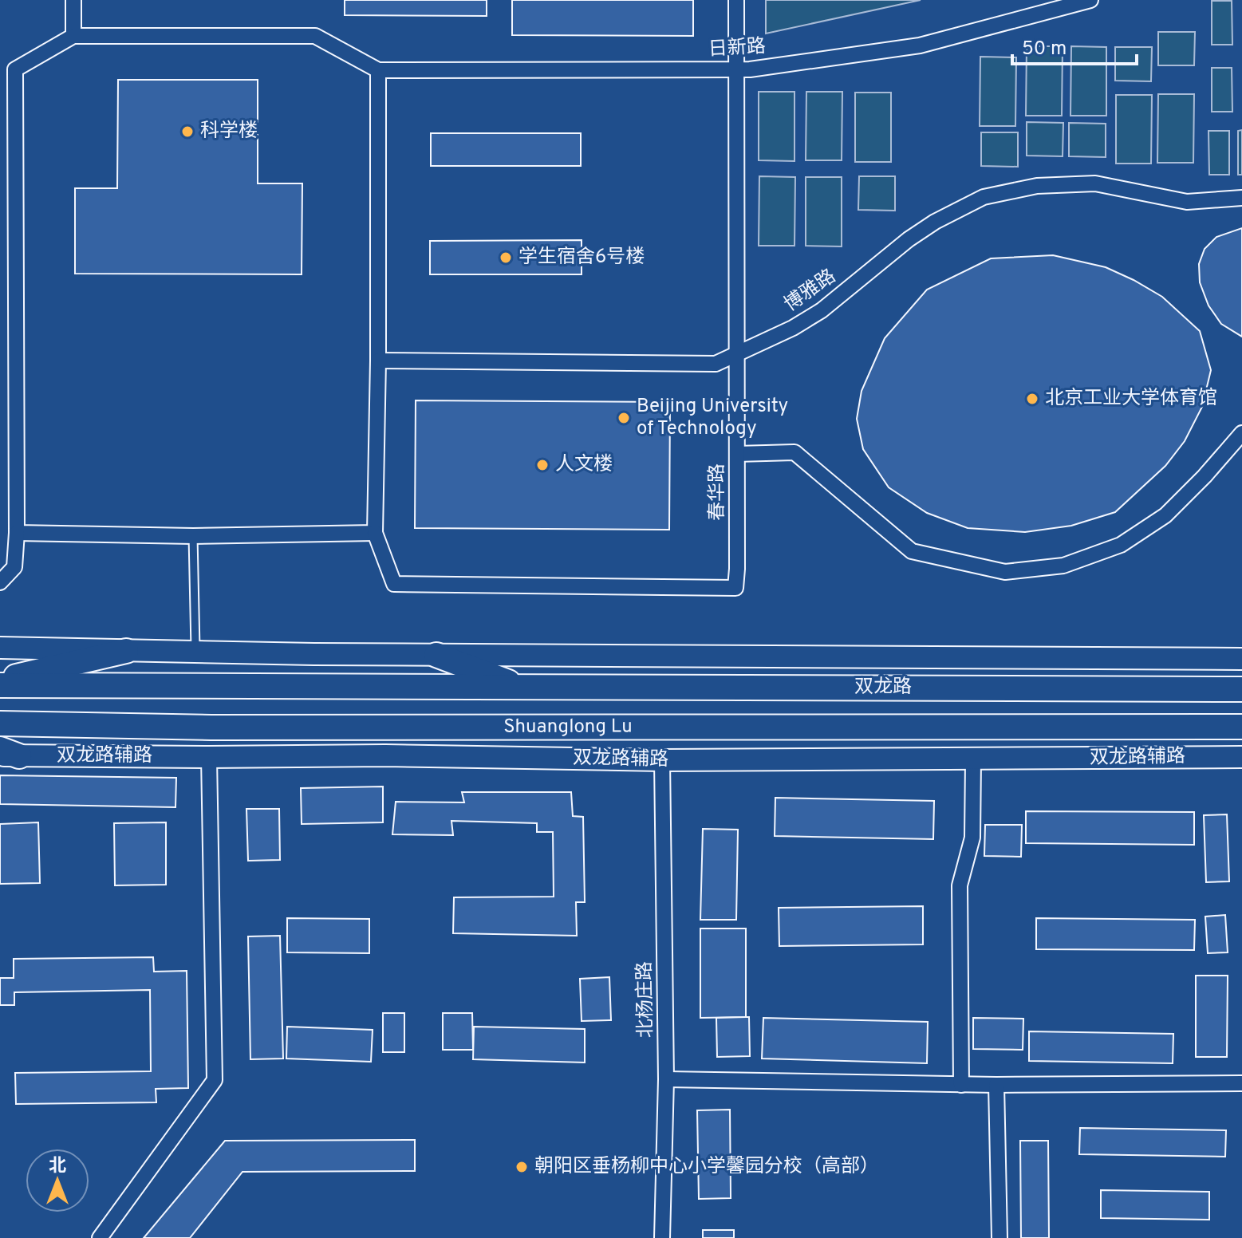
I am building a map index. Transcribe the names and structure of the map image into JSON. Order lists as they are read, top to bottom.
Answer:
{
  "streets": {
    "main road": ["双龙路", "Shuanglong Lu", "双龙路辅路"],
    "street": [
      "日新路",
      "博雅路",
      "春华路",
      "北杨庄路"
    ]
  },
  "crossings": [
    ["日新路", "春华路"],
    ["博雅路", "春华路"],
    ["双龙路", "Shuanglong Lu"],
    ["双龙路辅路", "北杨庄路"]
  ],
  "places": [
    "科学楼",
    "学生宿舍6号楼",
    "北京工业大学体育馆",
    "Beijing University of Technology",
    "人文楼",
    "朝阳区垂杨柳中心小学馨园分校（高部）"
  ],
  "scale_bar": "50 m",
  "north": "top"
}
